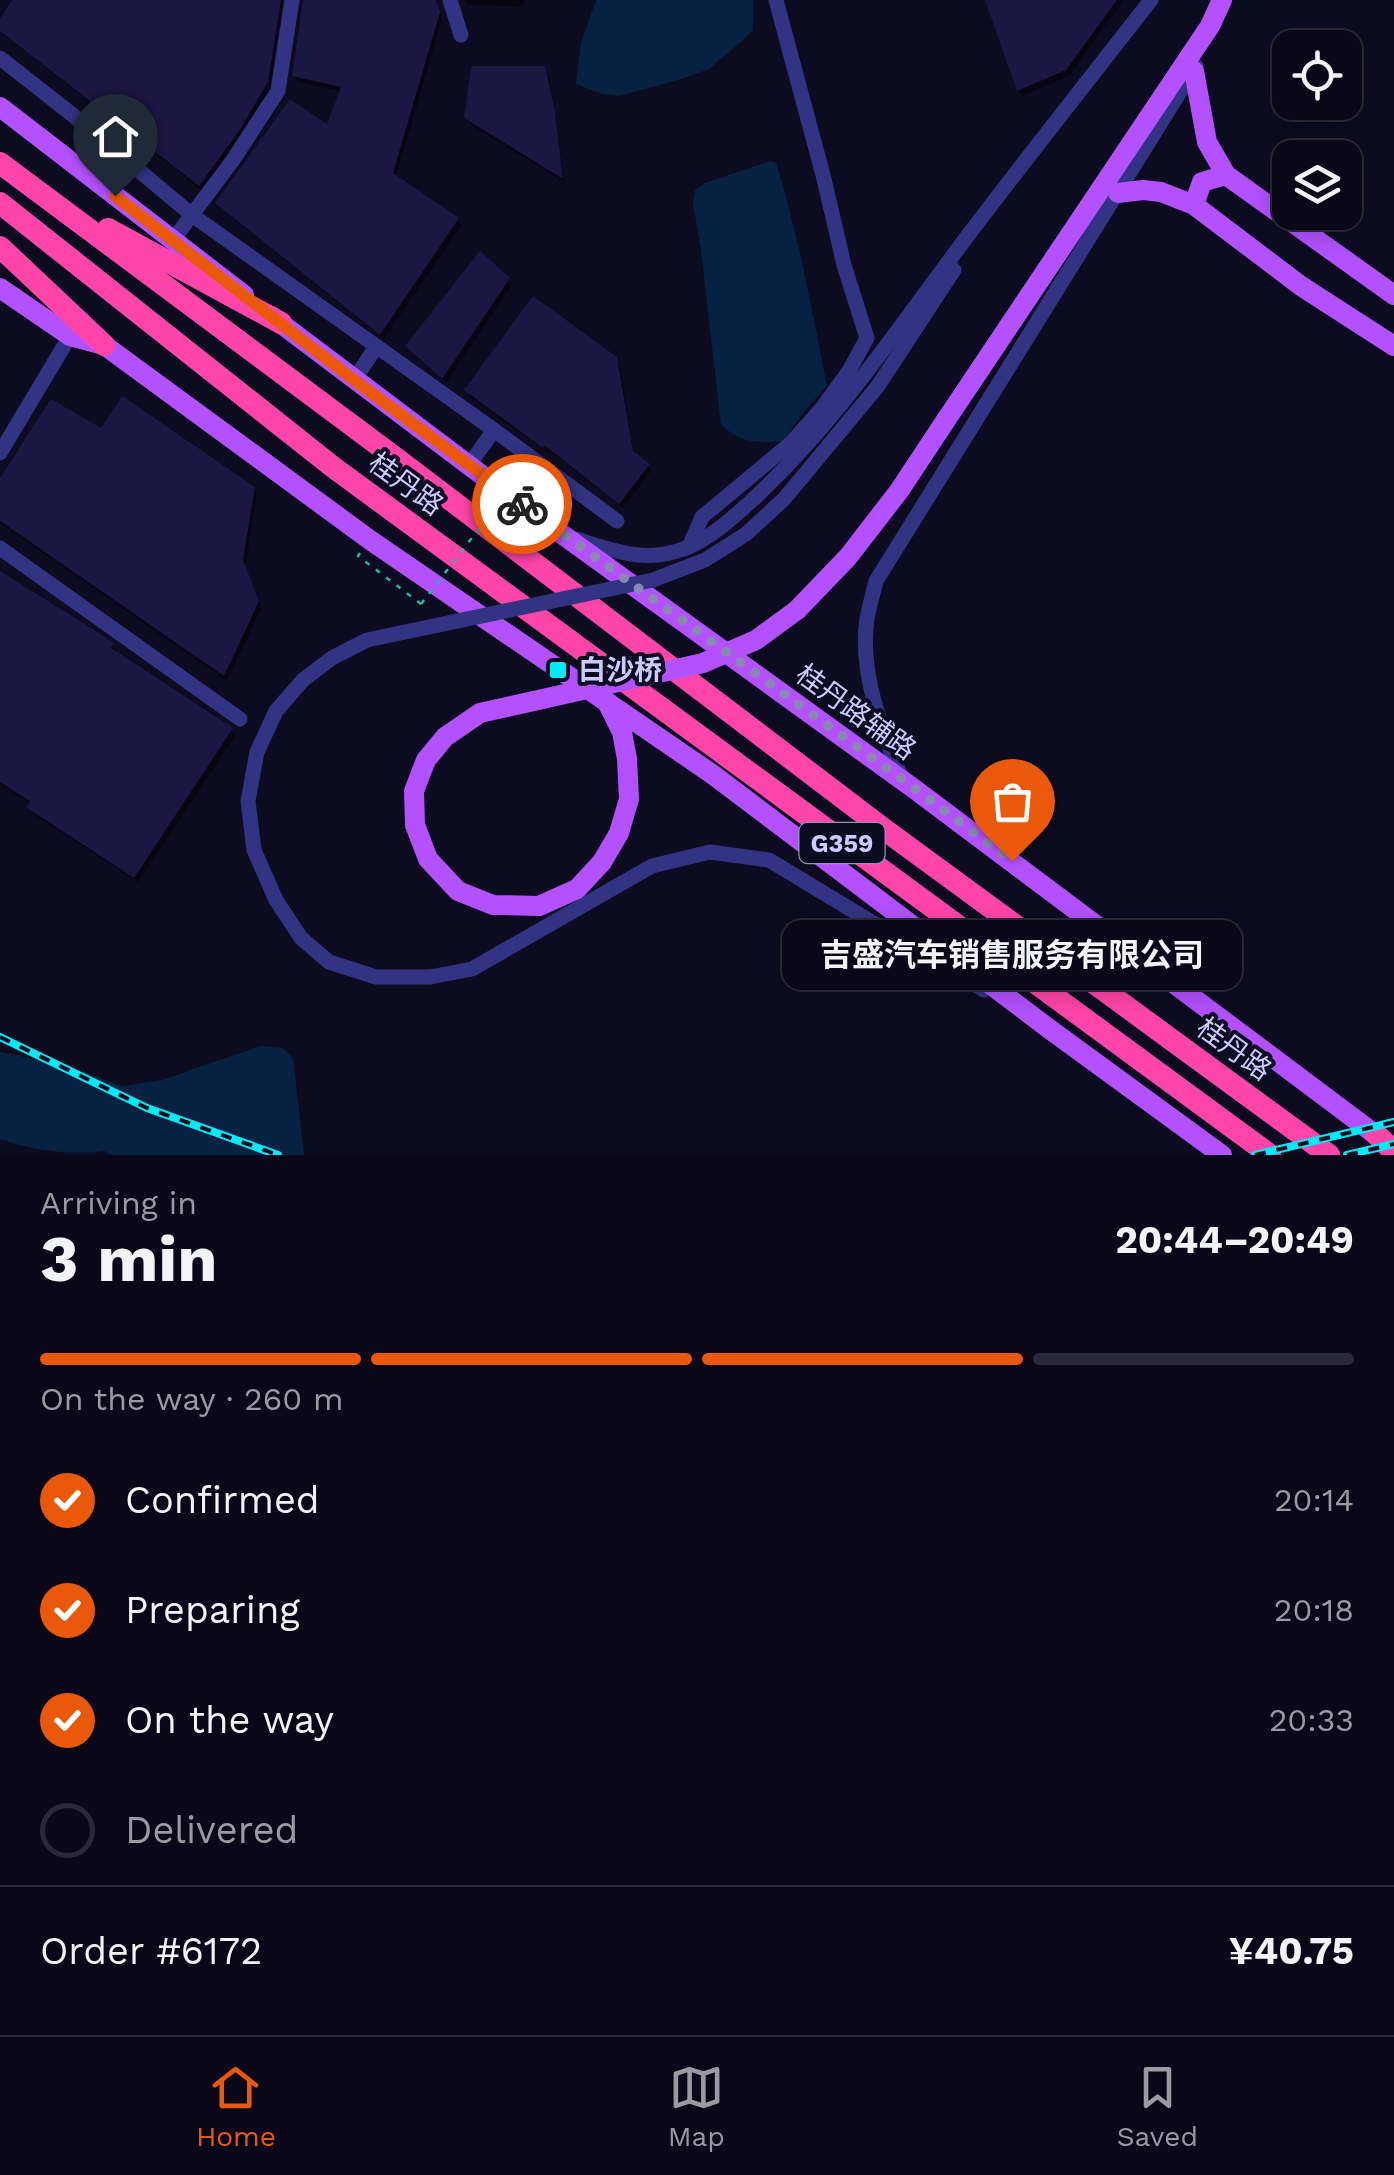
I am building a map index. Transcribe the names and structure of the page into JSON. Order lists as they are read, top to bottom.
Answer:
{
  "streets": {
    "highway": ["桂丹路", "G359"],
    "main road": ["桂丹路辅路"]
  },
  "places": {
    "transit": ["白沙桥"],
    "other": ["吉盛汽车销售服务有限公司"]
  },
  "page": {
    "bubble": "吉盛汽车销售服务有限公司",
    "heading": ["3 min", "Arriving in", "20:44–20:49"],
    "panel": ["Order #6172", "¥40.75"],
    "bar": "On the way · 260 m",
    "list": [
      ["Confirmed", "20:14"],
      ["Preparing", "20:18"],
      ["On the way", "20:33"],
      "Delivered"
    ],
    "tabs": ["Home", "Map", "Saved"]
  }
}
